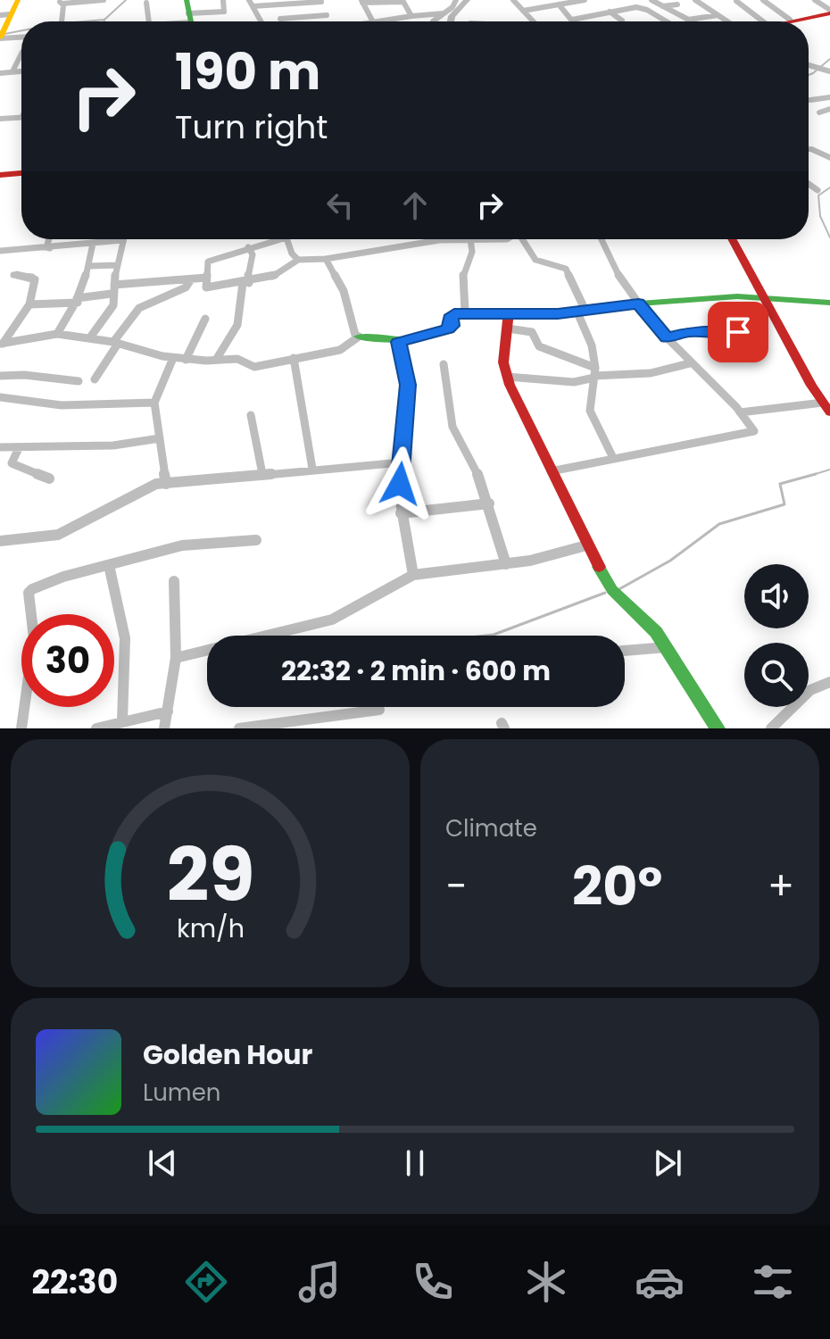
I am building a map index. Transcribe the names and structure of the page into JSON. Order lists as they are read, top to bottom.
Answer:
{
  "page": {
    "turn": ["190 m", "Turn right"],
    "limit": "30",
    "trip": "22:32 · 2 min · 600 m",
    "tile": "Climate",
    "heat": ["−", "20°", "+"],
    "song": ["Golden Hour", "Lumen"],
    "tabs": "22:30",
    "gauge": ["29", "km/h"]
  }
}
